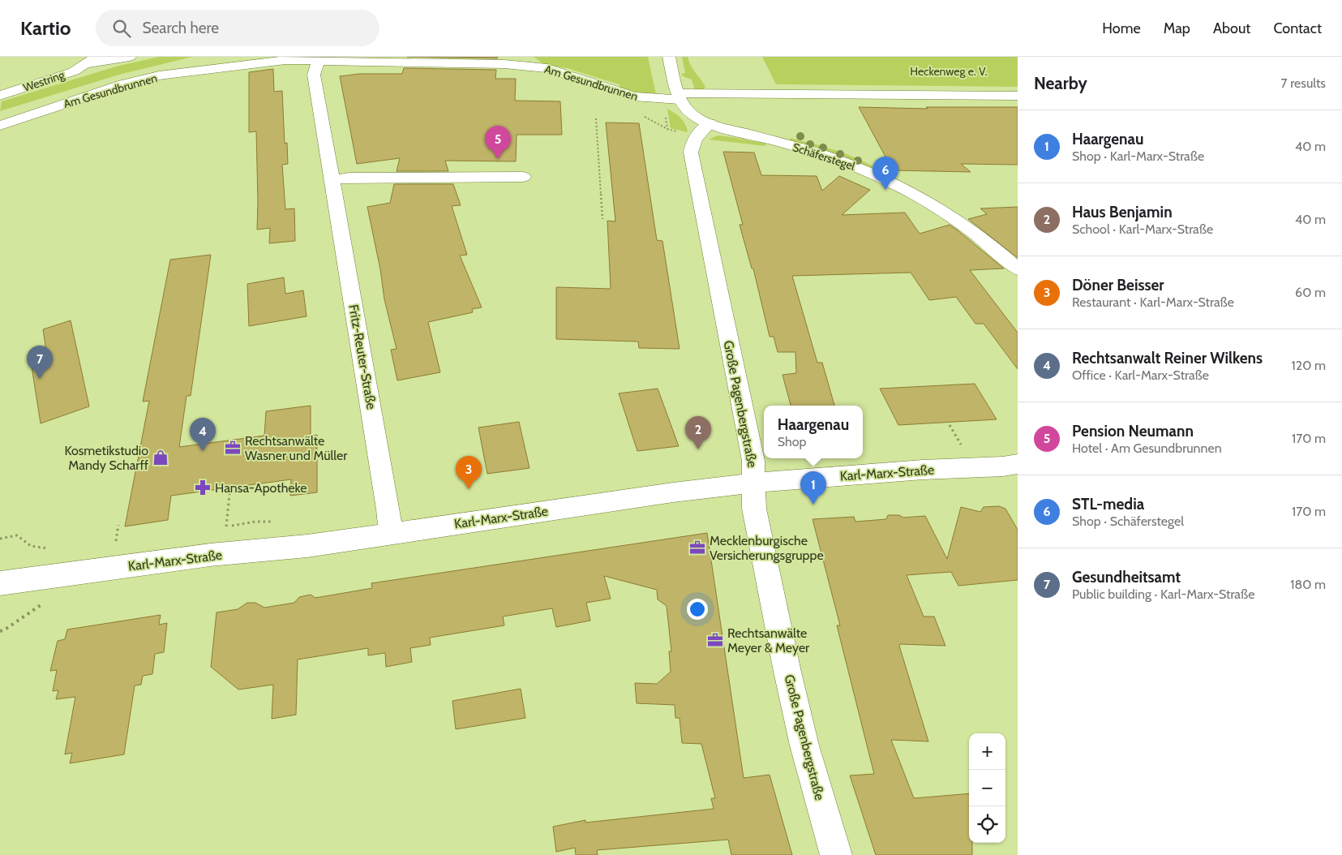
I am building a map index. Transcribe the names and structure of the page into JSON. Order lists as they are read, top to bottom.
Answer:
{
  "streets": {
    "street": [
      "Westring",
      "Am Gesundbrunnen",
      "Schäferstegel",
      "Fritz-Reuter-Straße",
      "Große Pagenbergstraße",
      "Karl-Marx-Straße"
    ]
  },
  "crossings": [
    ["Am Gesundbrunnen", "Schäferstegel"],
    ["Am Gesundbrunnen", "Fritz-Reuter-Straße"],
    ["Schäferstegel", "Große Pagenbergstraße"],
    ["Fritz-Reuter-Straße", "Karl-Marx-Straße"],
    ["Große Pagenbergstraße", "Karl-Marx-Straße"]
  ],
  "parks": ["Heckenweg e. V."],
  "places": {
    "office": ["Rechtsanwälte Wasner und Müller", "Mecklenburgische Versicherungsgruppe", "Rechtsanwälte Meyer & Meyer"],
    "shop": ["Kosmetikstudio Mandy Scharff"],
    "pharmacy": ["Hansa-Apotheke"]
  },
  "page": {
    "header": "Kartio",
    "search": "Search here",
    "nav": [
      "Home",
      "Map",
      "About",
      "Contact"
    ],
    "heading": ["Nearby", "7 results"],
    "list": [
      {
        "mark": "1",
        "name": "Haargenau",
        "note": "Shop · Karl-Marx-Straße",
        "value": "40 m"
      },
      {
        "mark": "2",
        "name": "Haus Benjamin",
        "note": "School · Karl-Marx-Straße",
        "value": "40 m"
      },
      {
        "mark": "3",
        "name": "Döner Beisser",
        "note": "Restaurant · Karl-Marx-Straße",
        "value": "60 m"
      },
      {
        "mark": "4",
        "name": "Rechtsanwalt Reiner Wilkens",
        "note": "Office · Karl-Marx-Straße",
        "value": "120 m"
      },
      {
        "mark": "5",
        "name": "Pension Neumann",
        "note": "Hotel · Am Gesundbrunnen",
        "value": "170 m"
      },
      {
        "mark": "6",
        "name": "STL-media",
        "note": "Shop · Schäferstegel",
        "value": "170 m"
      },
      {
        "mark": "7",
        "name": "Gesundheitsamt",
        "note": "Public building · Karl-Marx-Straße",
        "value": "180 m"
      }
    ],
    "pins": [
      "5",
      "6",
      "7",
      "2",
      "4",
      "3",
      "1"
    ],
    "popup": ["Haargenau", "Shop"],
    "map_buttons": ["+", "−"]
  }
}
